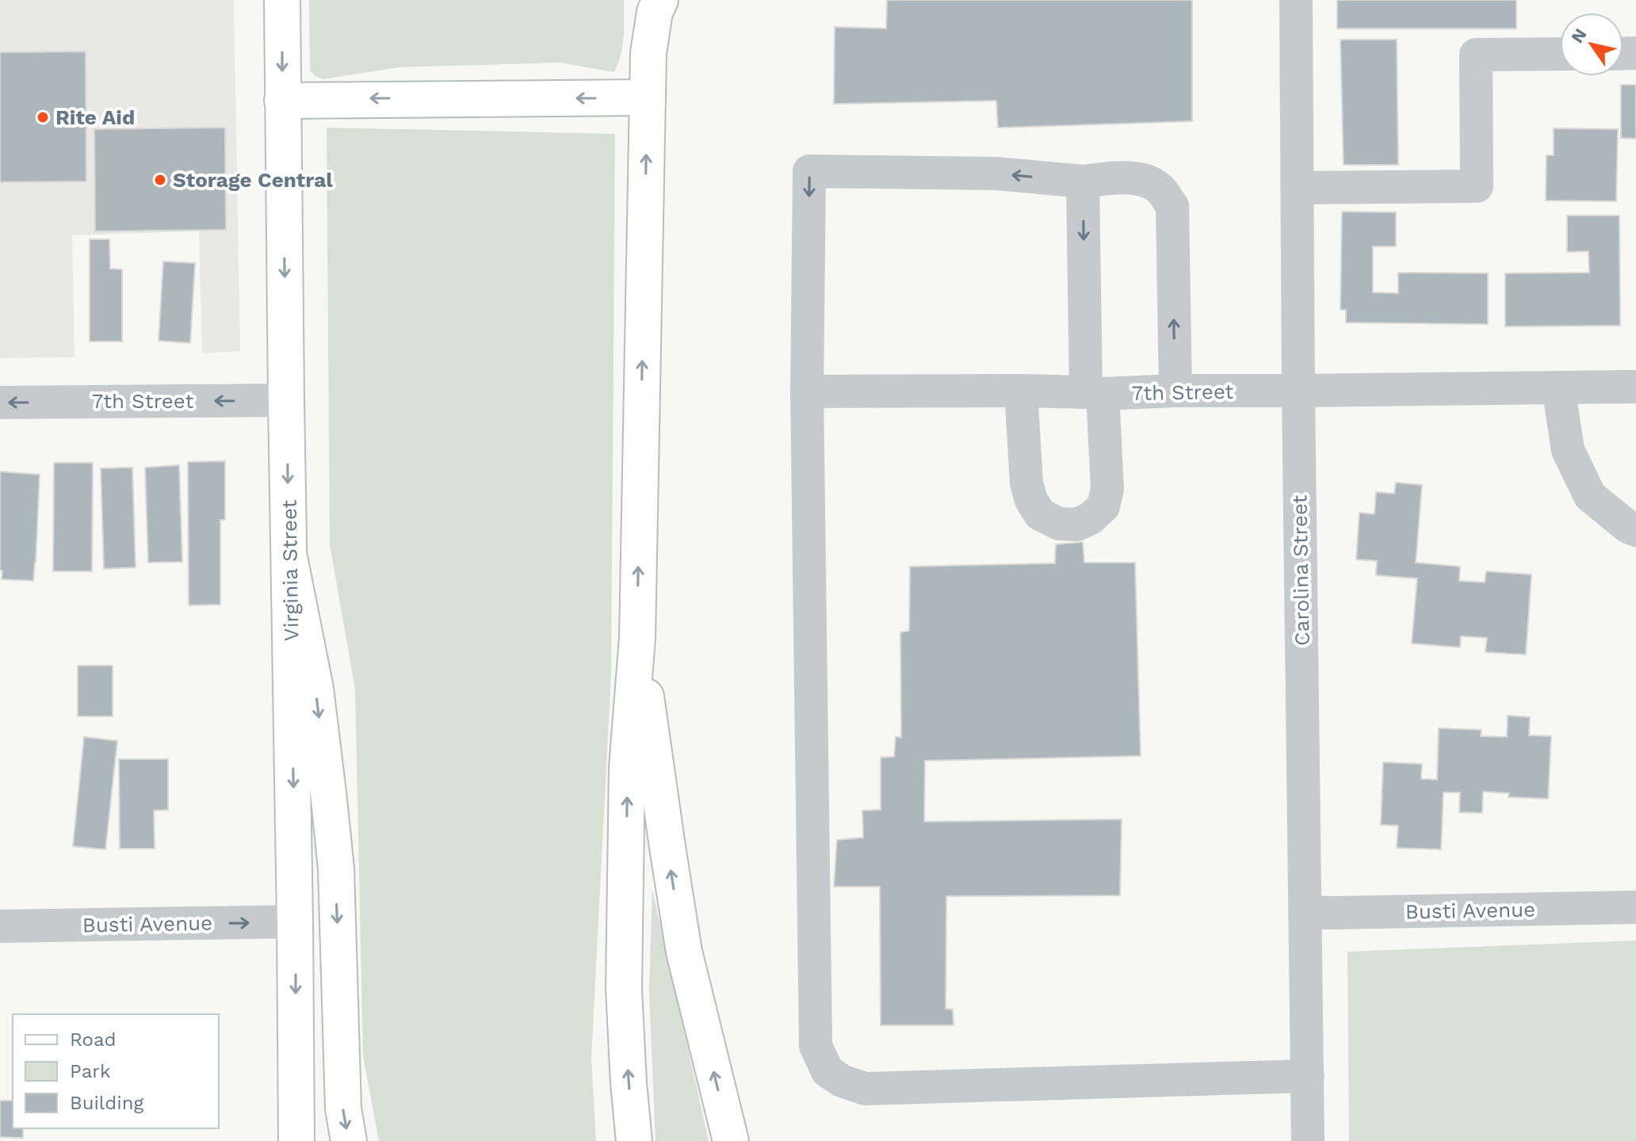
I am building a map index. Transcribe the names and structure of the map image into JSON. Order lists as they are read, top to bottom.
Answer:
{
  "streets": {
    "main road": ["Virginia Street"],
    "street": ["7th Street", "Carolina Street", "Busti Avenue"]
  },
  "crossings": [
    ["7th Street", "Virginia Street"],
    ["7th Street", "Carolina Street"],
    ["Virginia Street", "Busti Avenue"],
    ["Carolina Street", "Busti Avenue"]
  ],
  "one_way": ["Busti Avenue"],
  "places": ["Rite Aid", "Storage Central"],
  "legend": ["Road", "Park", "Building"],
  "north": "top left"
}
